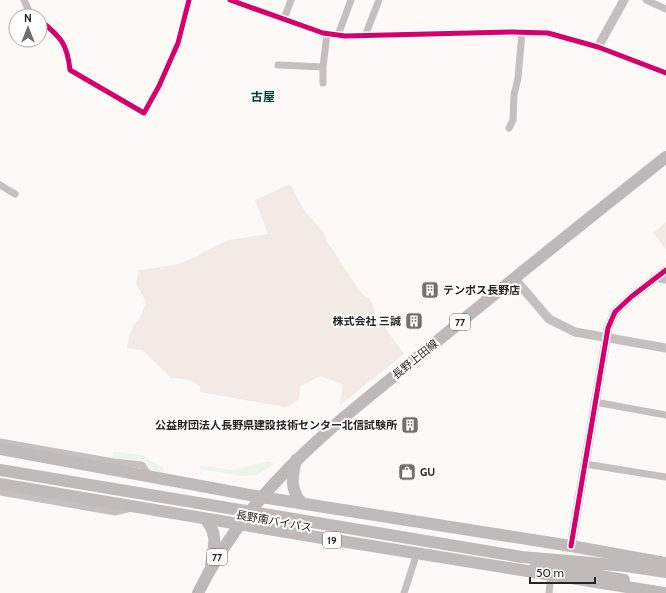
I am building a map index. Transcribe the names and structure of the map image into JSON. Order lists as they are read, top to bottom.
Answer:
{
  "streets": {
    "highway": ["長野南バイパス", "19"],
    "main road": ["77", "長野上田線"]
  },
  "crossings": [
    ["長野上田線", "19"]
  ],
  "districts": ["古屋"],
  "places": {
    "building": ["テンポス長野店", "株式会社 三誠", "公益財団法人長野県建設技術センター北信試験所"],
    "shop": ["GU"]
  },
  "scale_bar": "50 m",
  "north": "top"
}
